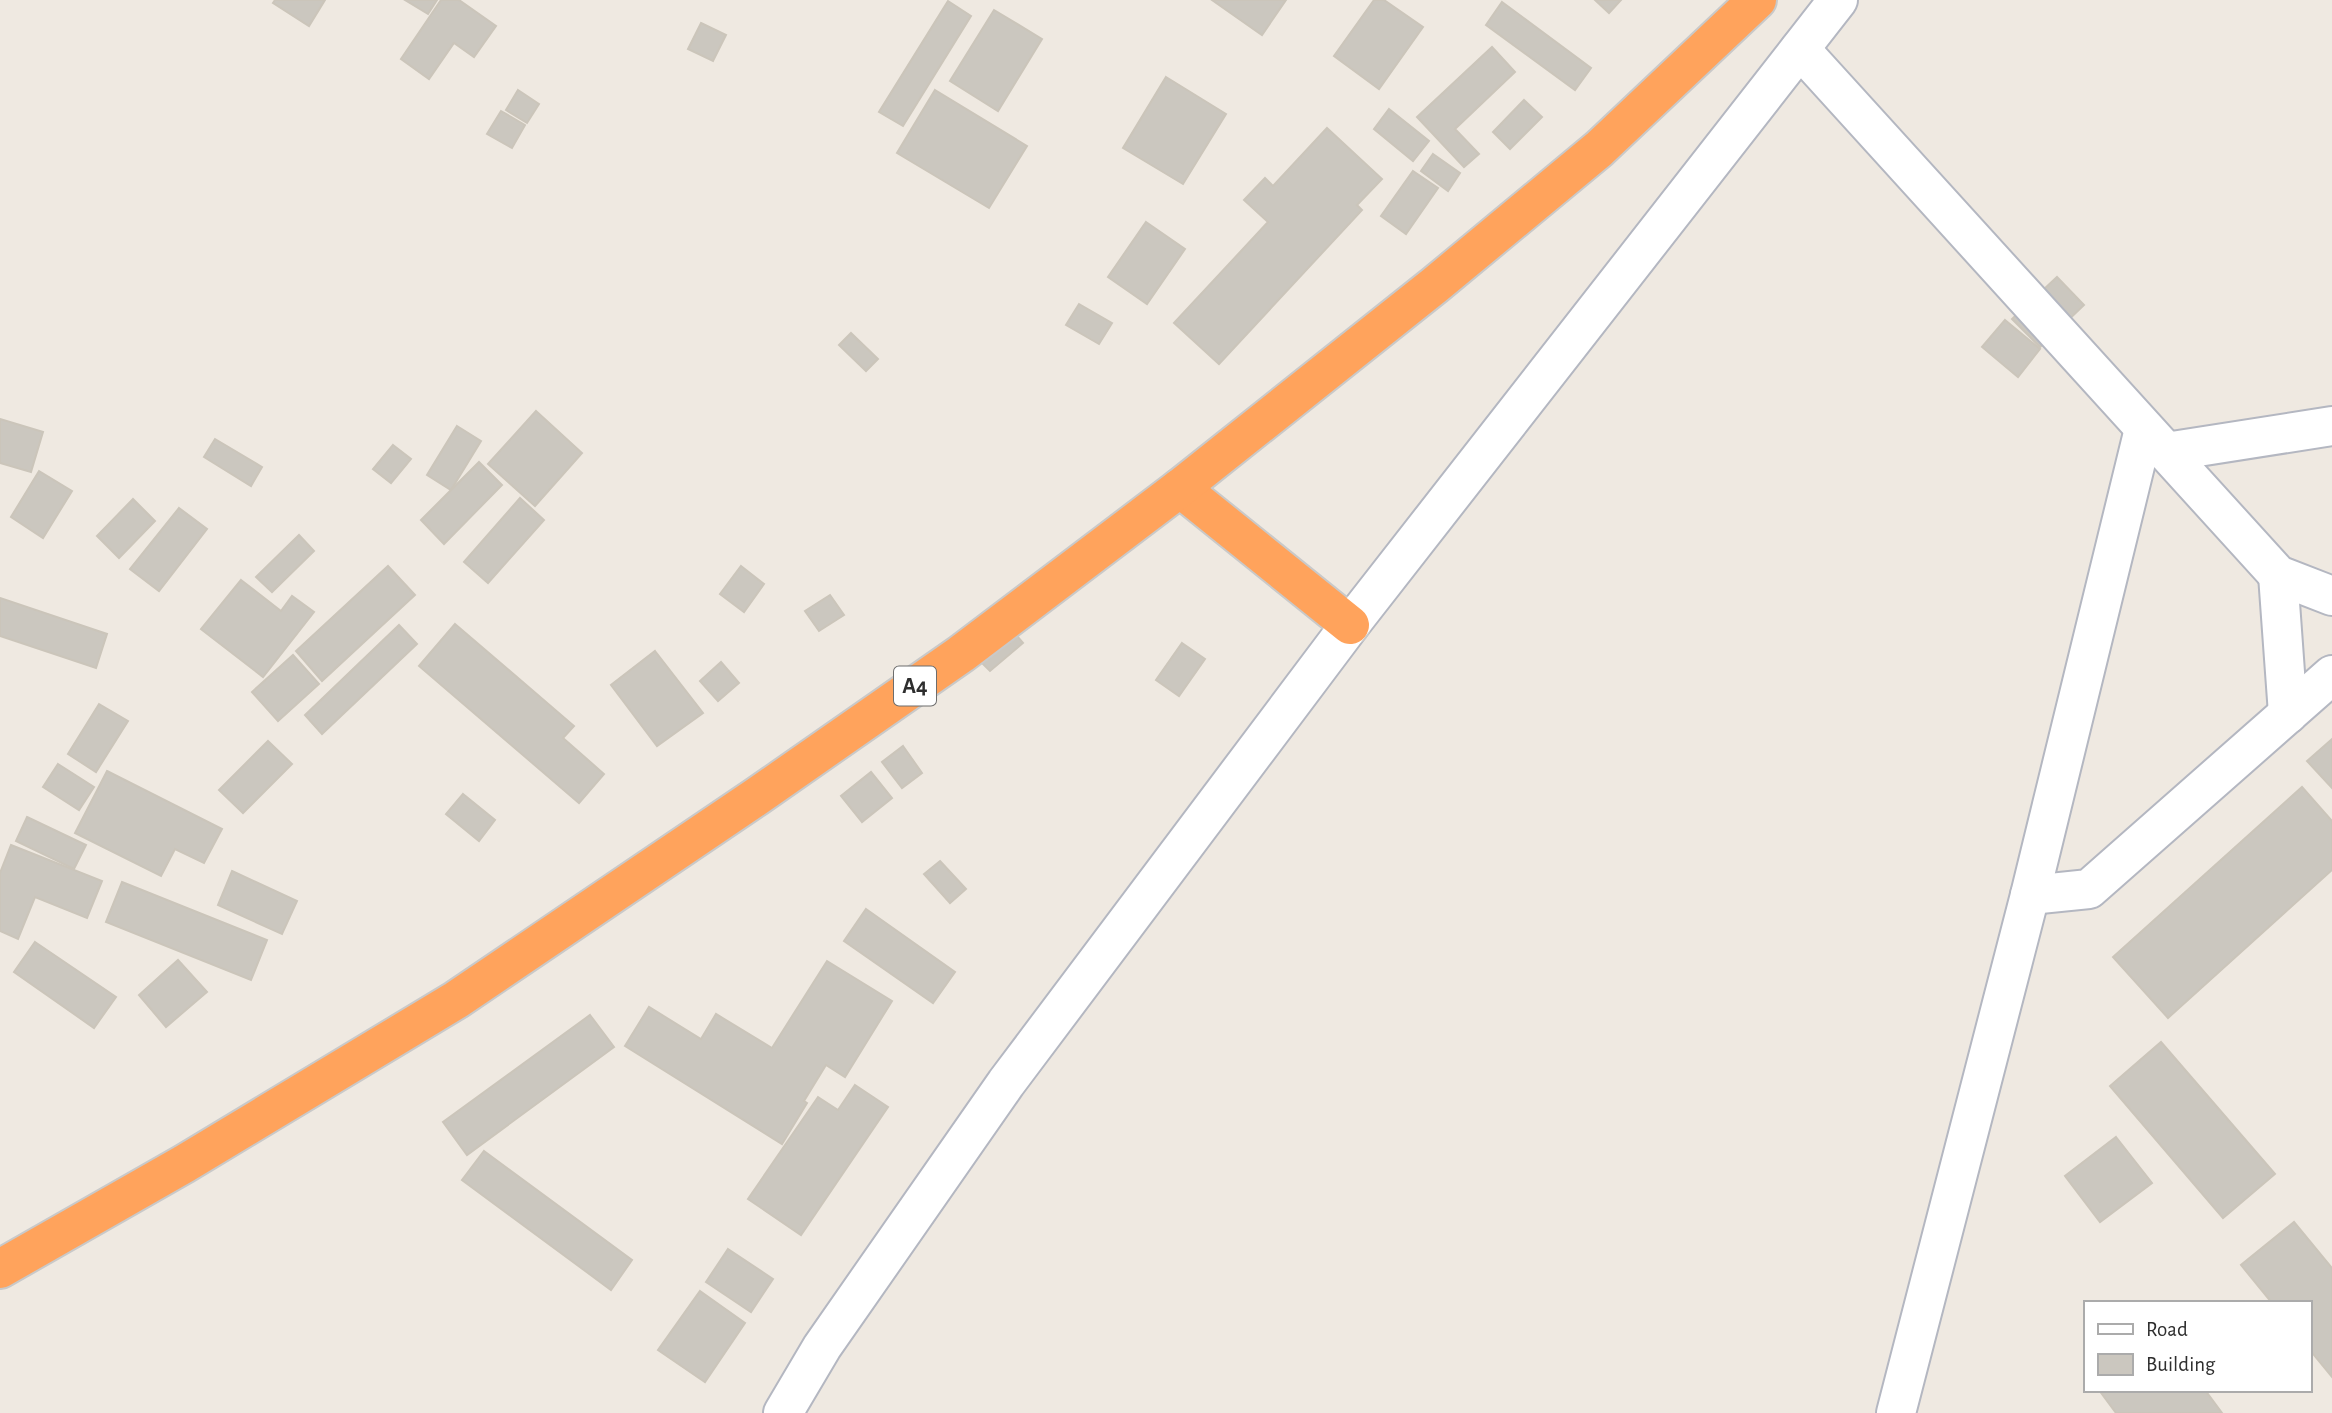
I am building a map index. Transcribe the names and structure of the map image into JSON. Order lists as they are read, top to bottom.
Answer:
{
  "streets": {
    "highway": ["A4"]
  },
  "legend": ["Road", "Building"]
}
